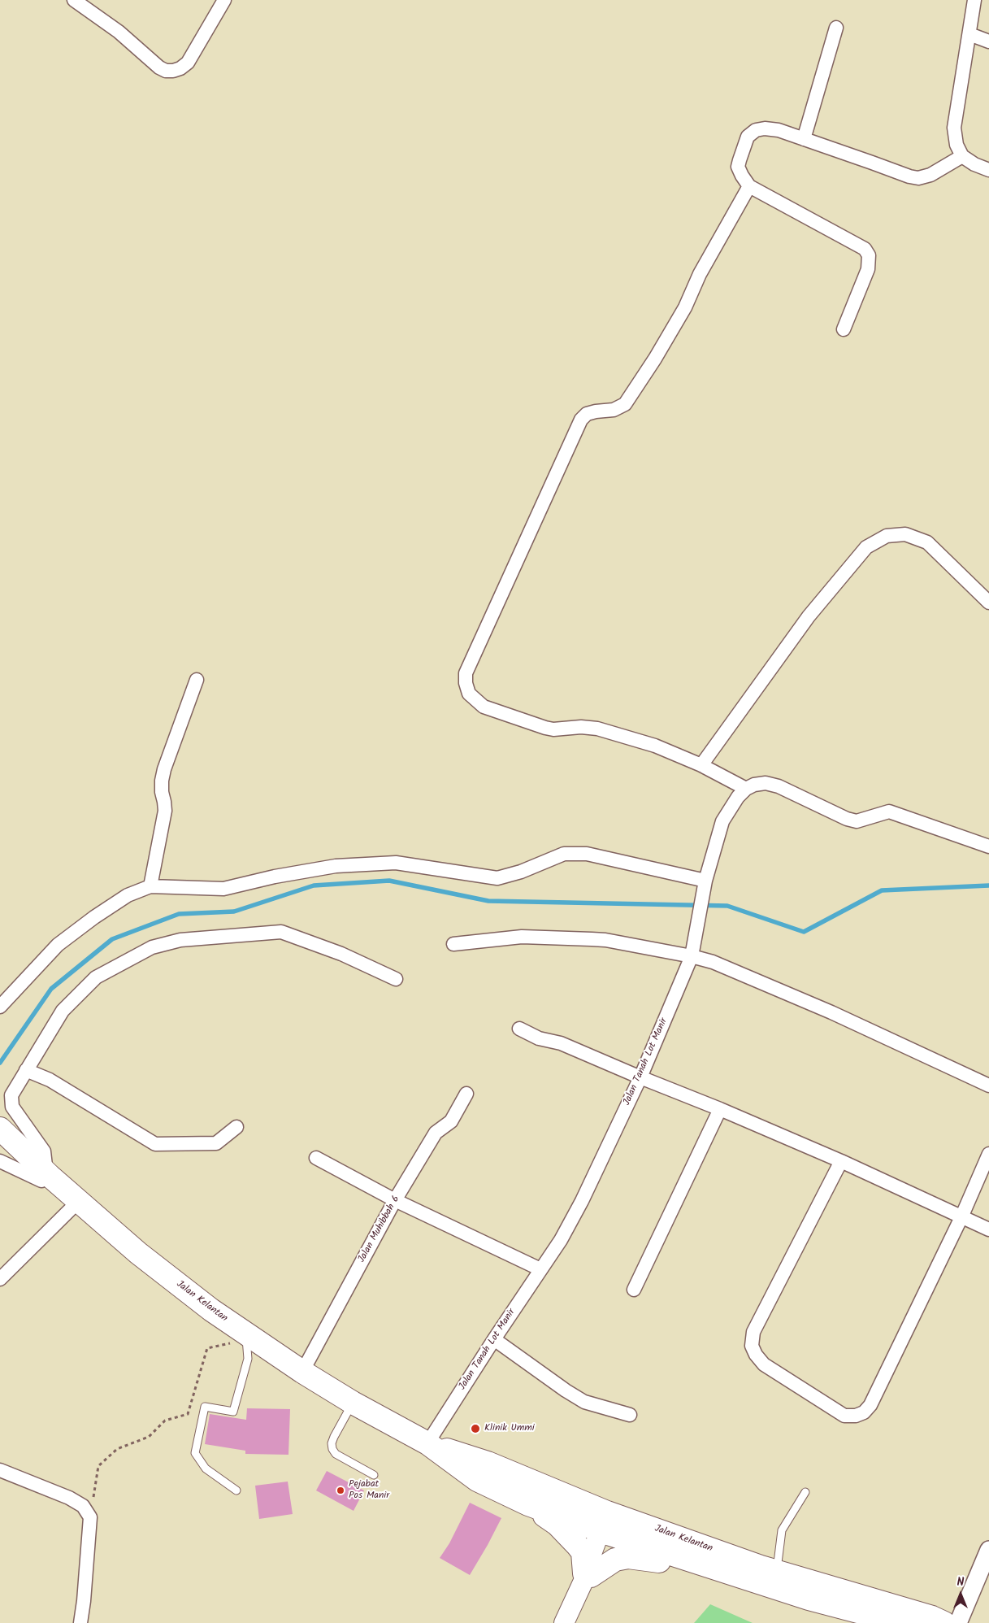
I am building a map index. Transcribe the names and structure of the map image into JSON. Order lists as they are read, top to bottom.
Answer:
{
  "streets": {
    "highway": ["Jalan Kelantan"],
    "street": ["Jalan Tanah Lot Manir", "Jalan Muhibbah 6"]
  },
  "crossings": [
    ["Jalan Tanah Lot Manir", "Jalan Kelantan"],
    ["Jalan Muhibbah 6", "Jalan Kelantan"]
  ],
  "places": ["Klinik Ummi", "Pejabat Pos Manir"],
  "north": "top"
}
